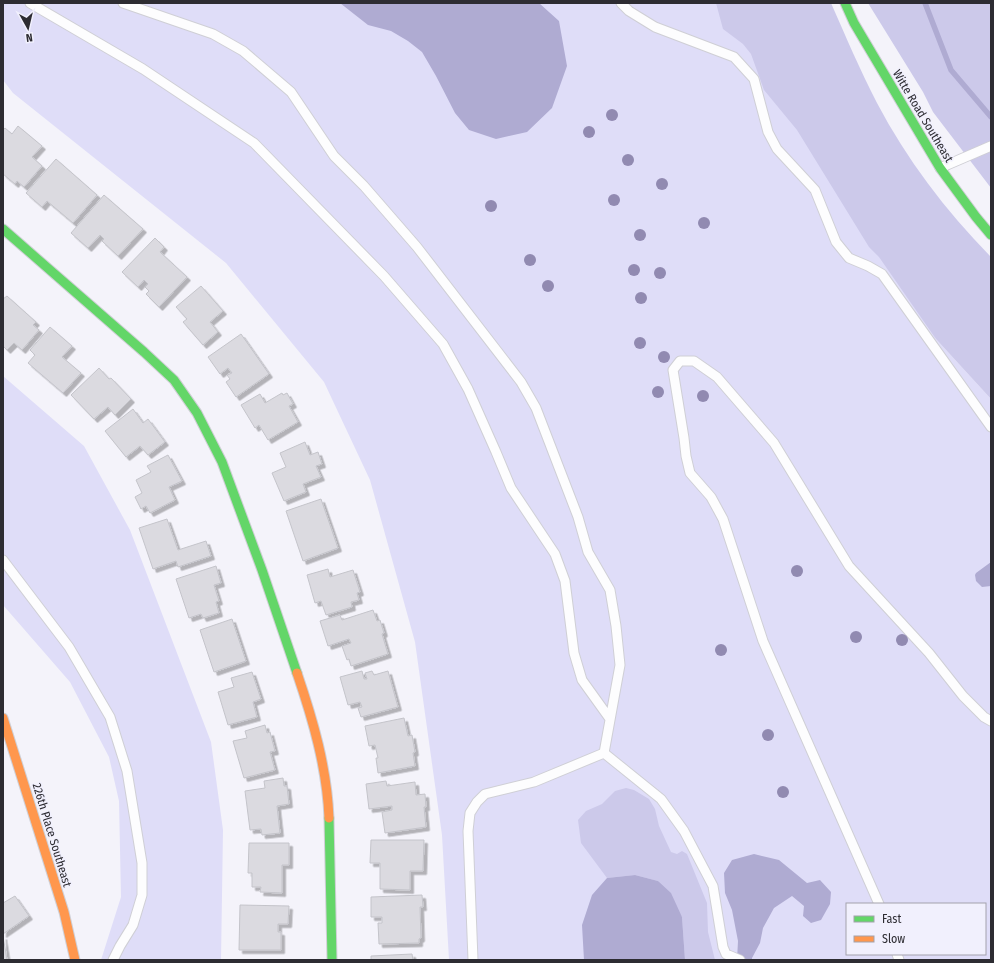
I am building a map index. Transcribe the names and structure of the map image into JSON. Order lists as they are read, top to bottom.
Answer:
{
  "streets": {
    "street": ["Witte Road Southeast", "226th Place Southeast"]
  },
  "legend": ["Fast", "Slow"],
  "north": "bottom"
}
